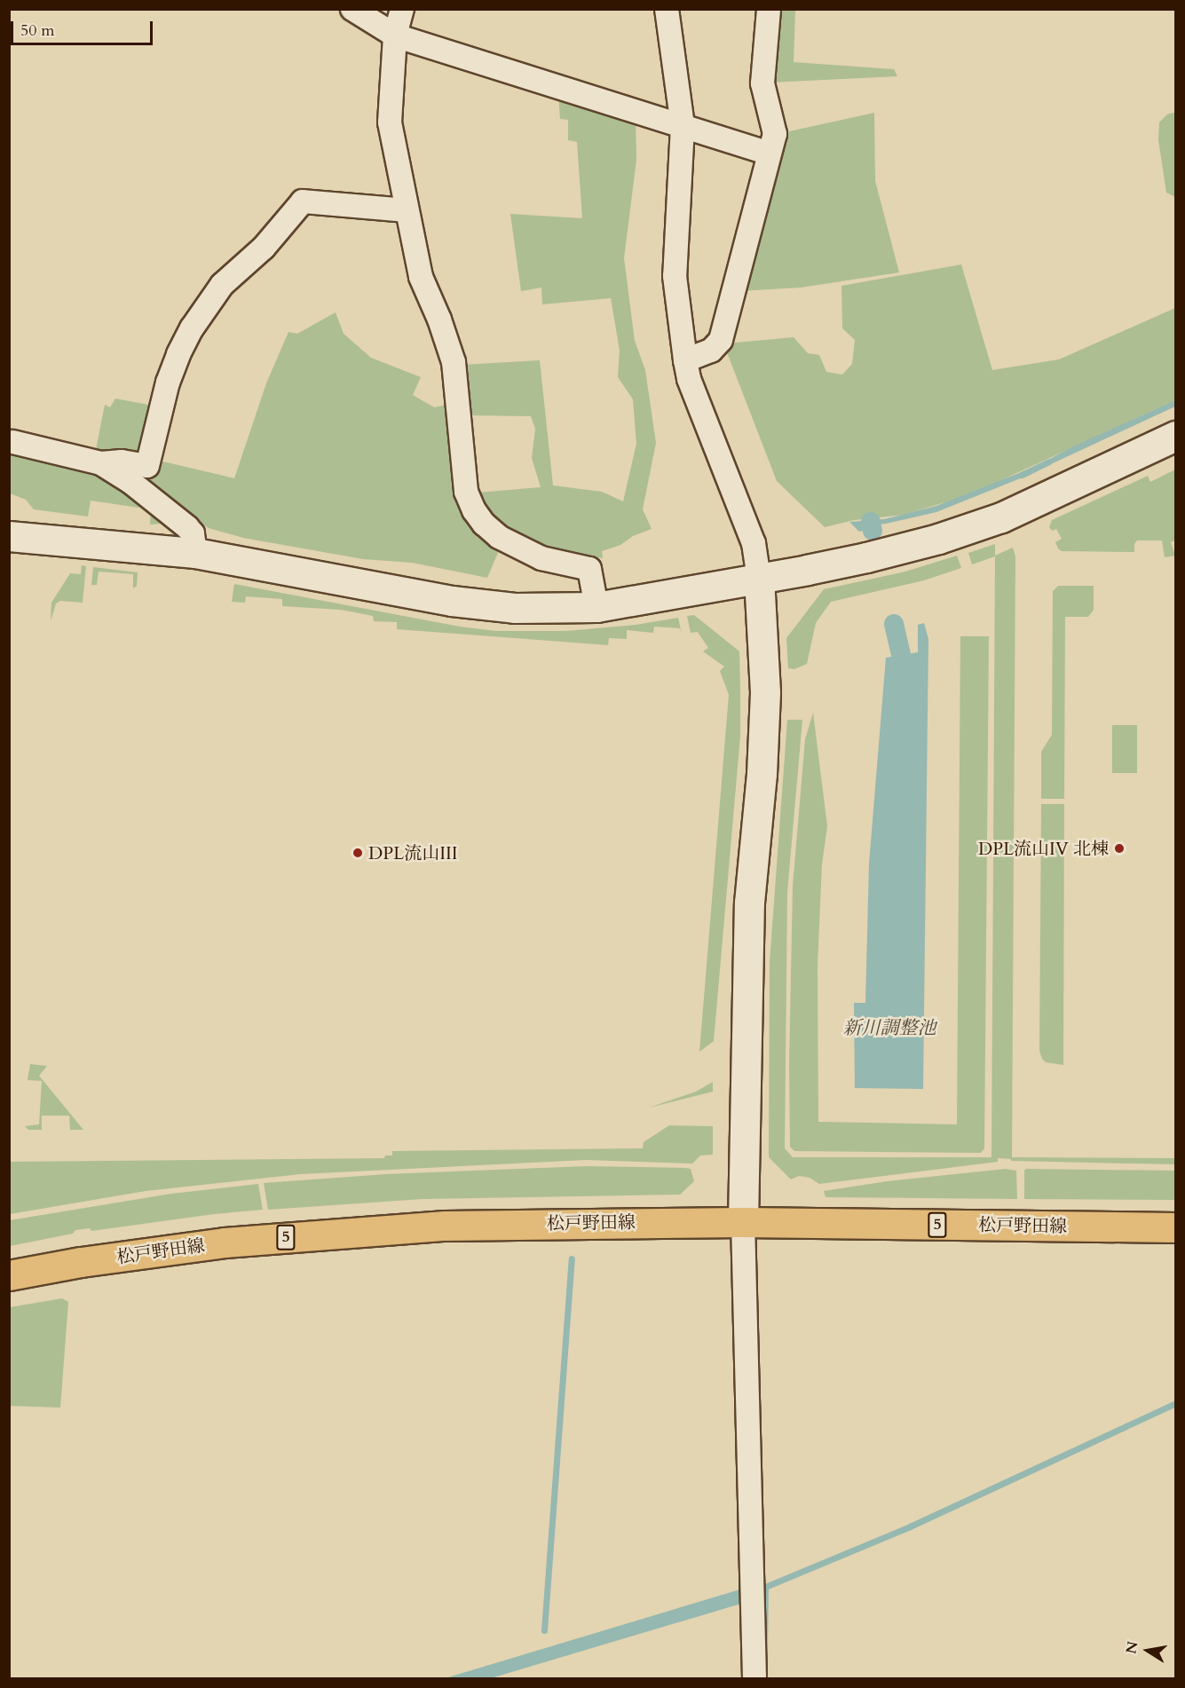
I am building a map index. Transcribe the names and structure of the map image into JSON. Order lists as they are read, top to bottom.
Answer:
{
  "streets": {
    "main road": ["松戸野田線", "5"]
  },
  "water": ["新川調整池"],
  "places": ["DPL流山IV 北棟", "DPL流山III"],
  "scale_bar": "50 m",
  "north": "left"
}
